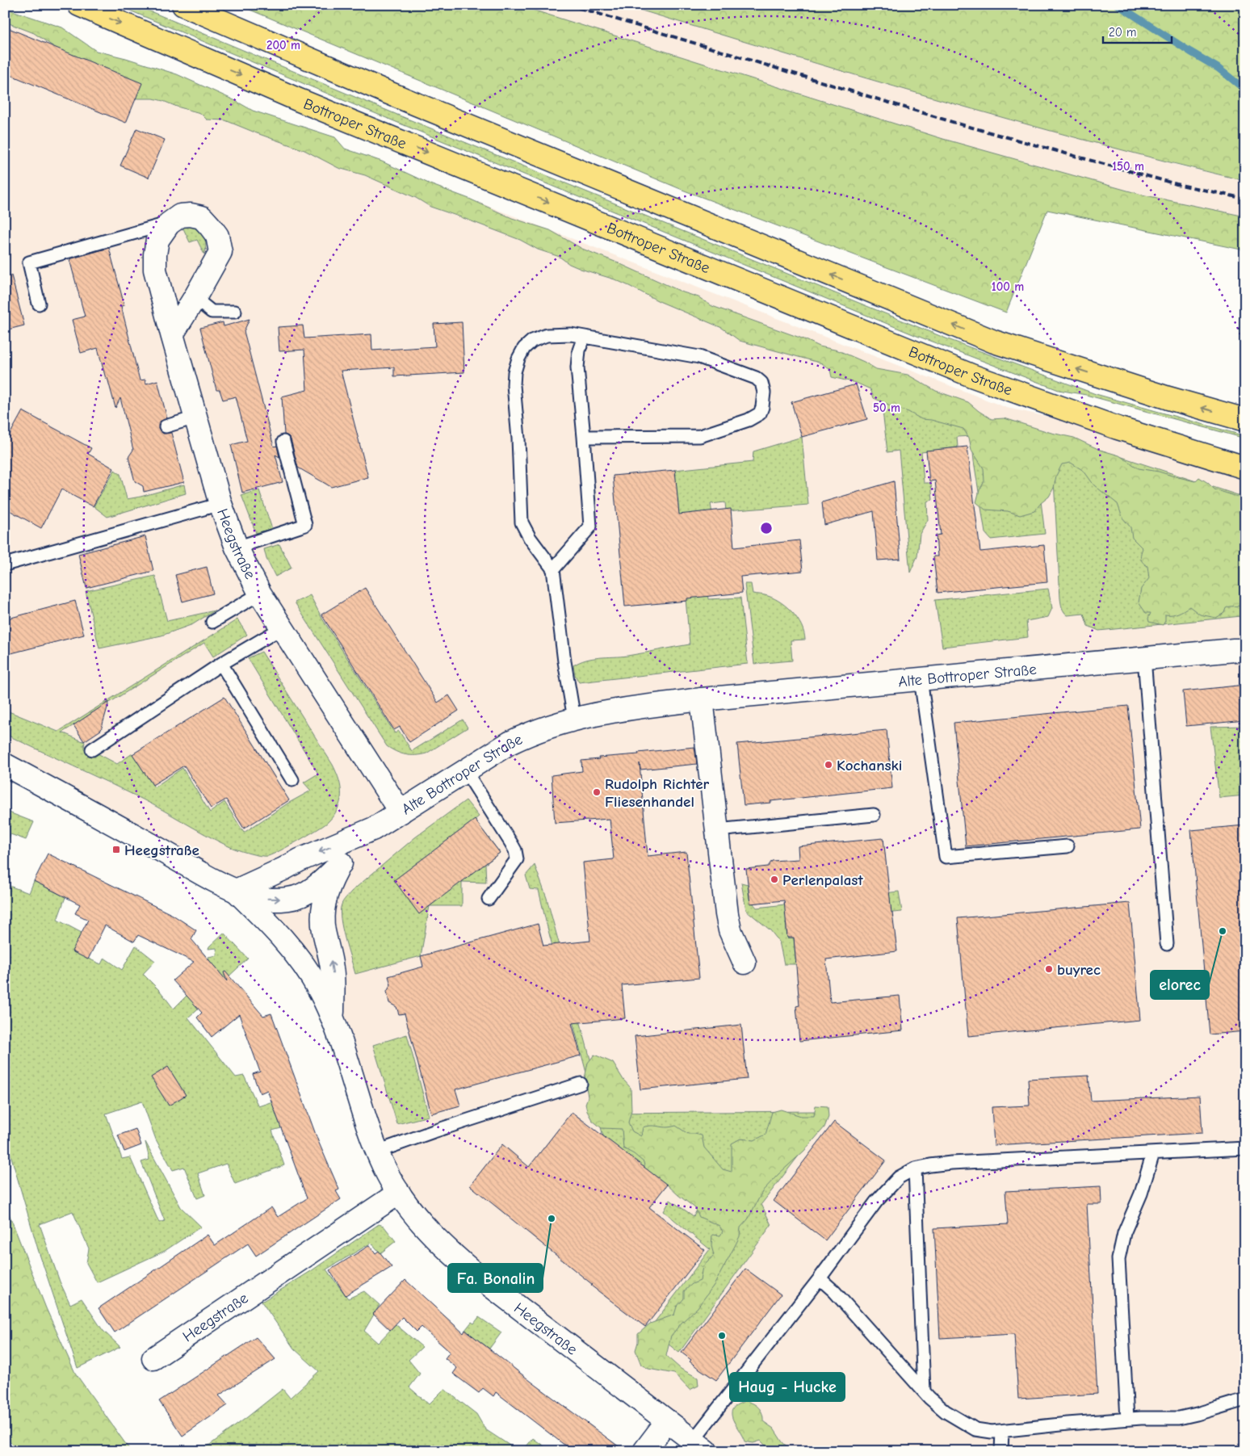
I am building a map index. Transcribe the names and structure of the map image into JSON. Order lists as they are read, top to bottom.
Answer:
{
  "streets": {
    "main road": ["Bottroper Straße"],
    "street": ["Heegstraße", "Alte Bottroper Straße"]
  },
  "crossings": [
    ["Heegstraße", "Alte Bottroper Straße"]
  ],
  "places": {
    "other": [
      "Kochanski",
      "Rudolph Richter Fliesenhandel",
      "Perlenpalast",
      "elorec",
      "buyrec",
      "Fa. Bonalin",
      "Haug - Hucke"
    ],
    "transit": ["Heegstraße"]
  },
  "scale_bar": "20 m",
  "rings": [
    "200 m",
    "150 m",
    "100 m",
    "50 m"
  ]
}
